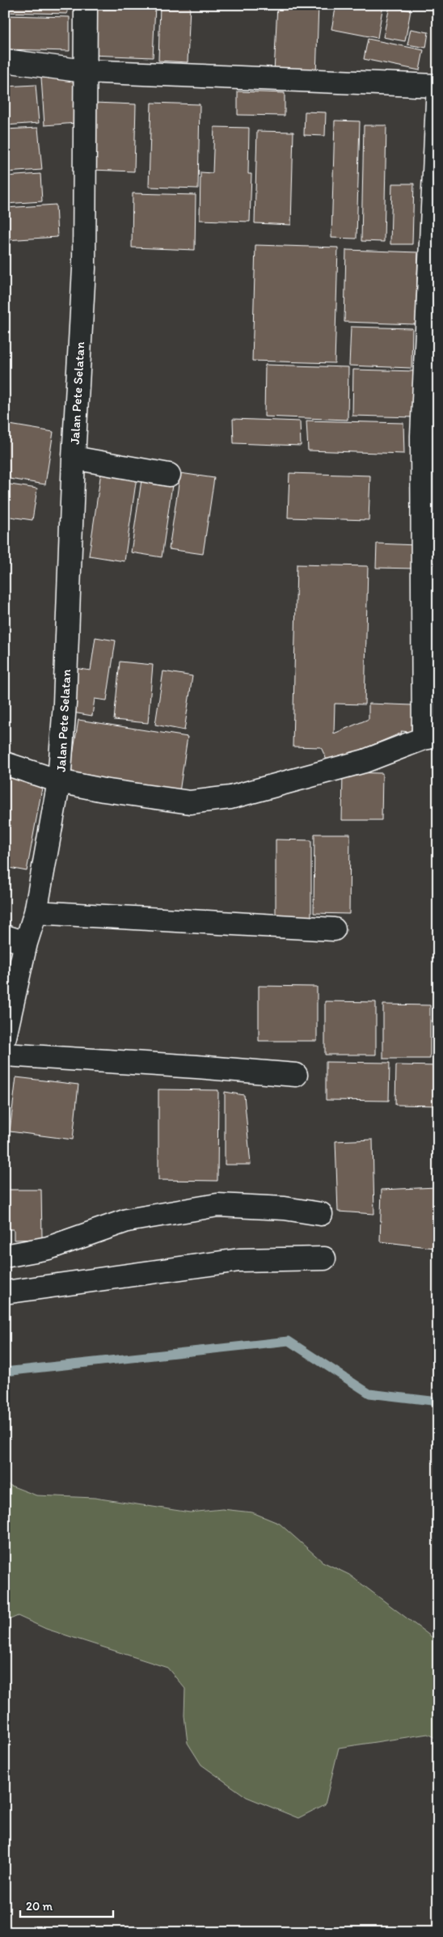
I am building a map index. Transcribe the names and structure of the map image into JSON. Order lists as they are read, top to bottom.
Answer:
{
  "streets": {
    "street": ["Jalan Pete Selatan"]
  },
  "scale_bar": "20 m"
}
